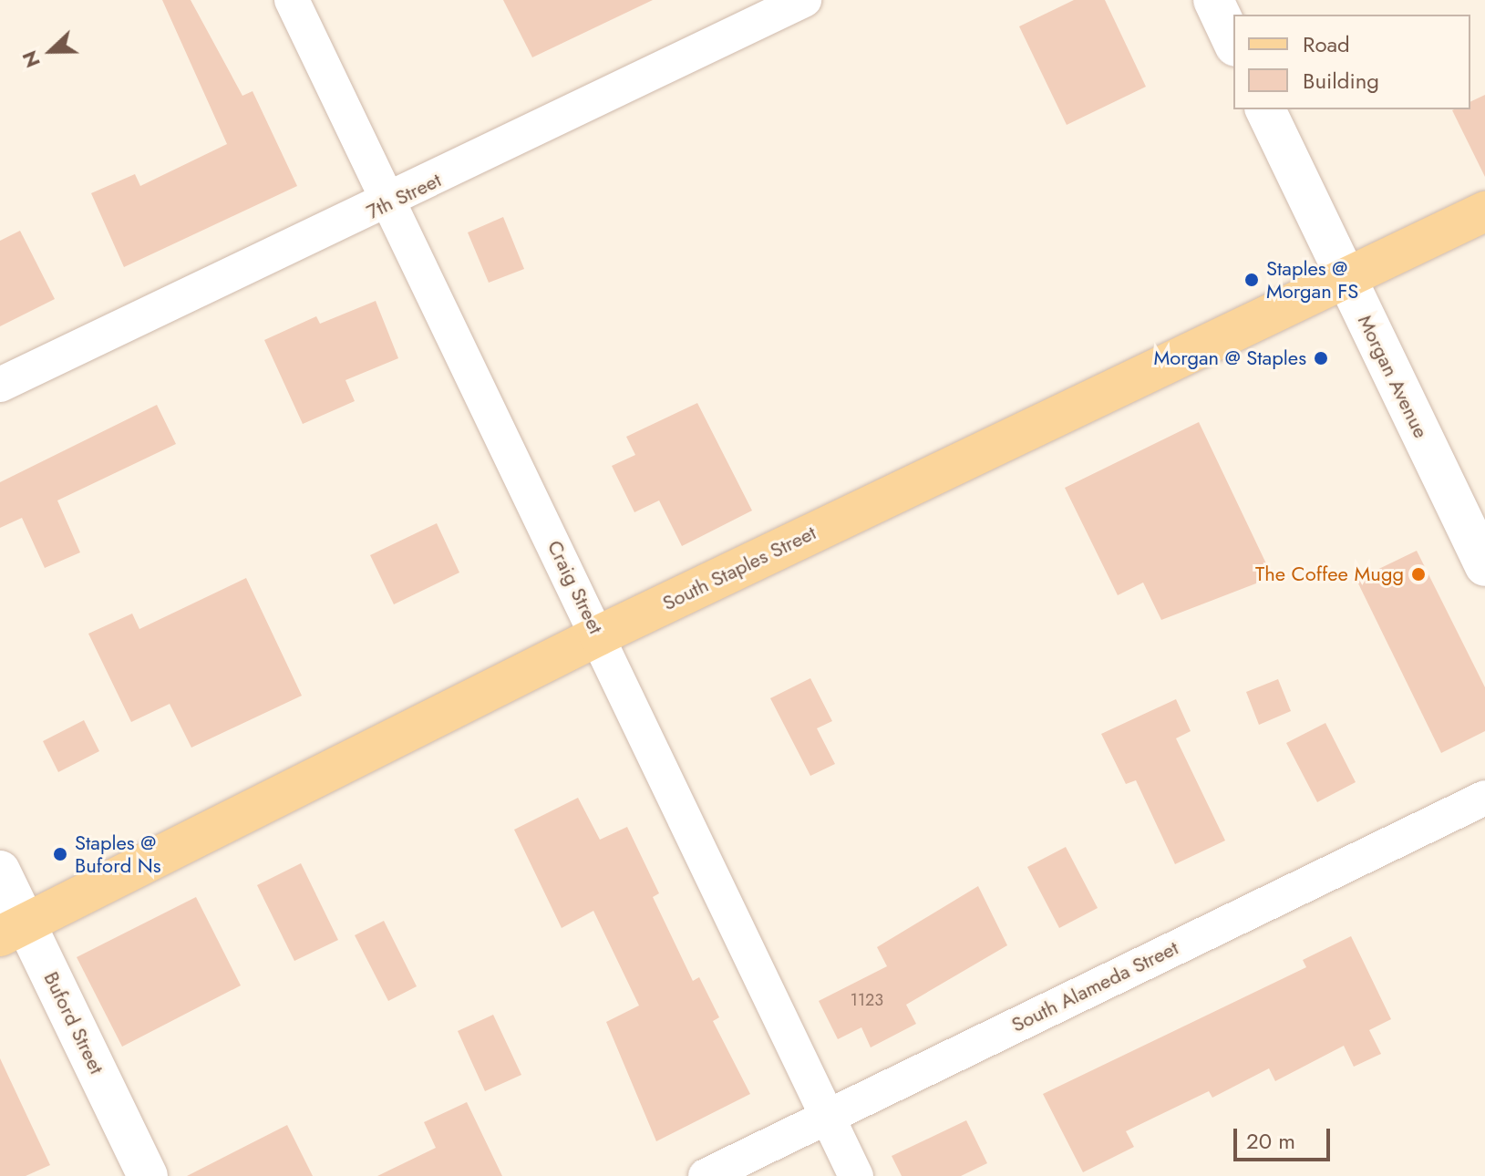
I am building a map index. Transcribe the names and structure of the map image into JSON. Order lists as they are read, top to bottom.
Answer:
{
  "streets": {
    "main road": ["Morgan Avenue", "South Staples Street", "Buford Street"],
    "street": ["7th Street", "Craig Street", "South Alameda Street"]
  },
  "crossings": [
    ["7th Street", "Craig Street"],
    ["Morgan Avenue", "South Staples Street"],
    ["South Staples Street", "Craig Street"],
    ["South Staples Street", "Buford Street"],
    ["Craig Street", "South Alameda Street"]
  ],
  "places": [
    "Staples @ Morgan FS",
    "Morgan @ Staples",
    "The Coffee Mugg",
    "Staples @ Buford Ns"
  ],
  "house_numbers": ["1123"],
  "legend": ["Road", "Building"],
  "scale_bar": "20 m",
  "north": "left"
}
